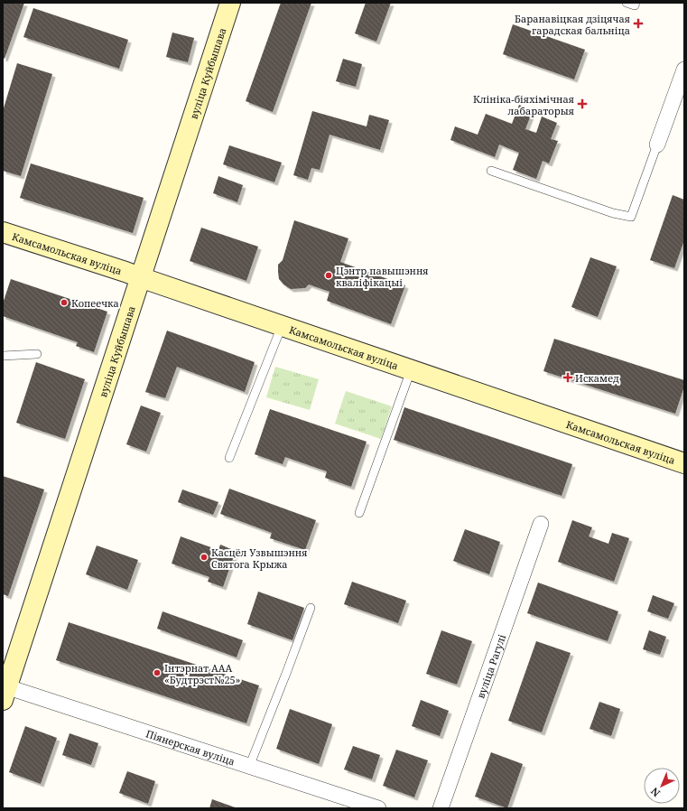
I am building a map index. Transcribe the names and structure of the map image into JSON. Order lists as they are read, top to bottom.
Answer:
{
  "streets": {
    "main road": ["вуліца Куйбышава", "Камсамольская вуліца"],
    "street": ["вуліца Рагулі", "Піянерская вуліца"]
  },
  "crossings": [
    ["вуліца Куйбышава", "Камсамольская вуліца"],
    ["вуліца Куйбышава", "Піянерская вуліца"]
  ],
  "places": {
    "health": ["Баранавіцкая дзіцячая гарадская бальніца", "Клініка-біяхімічная лабараторыя", "Искамед"],
    "other": [
      "Цэнтр павышэння кваліфікацыі",
      "Копеечка",
      "Касцёл Узвышэння Святога Крыжа",
      "Інтэрнат ААА «Будтрэст№25»"
    ]
  },
  "north": "bottom left"
}
